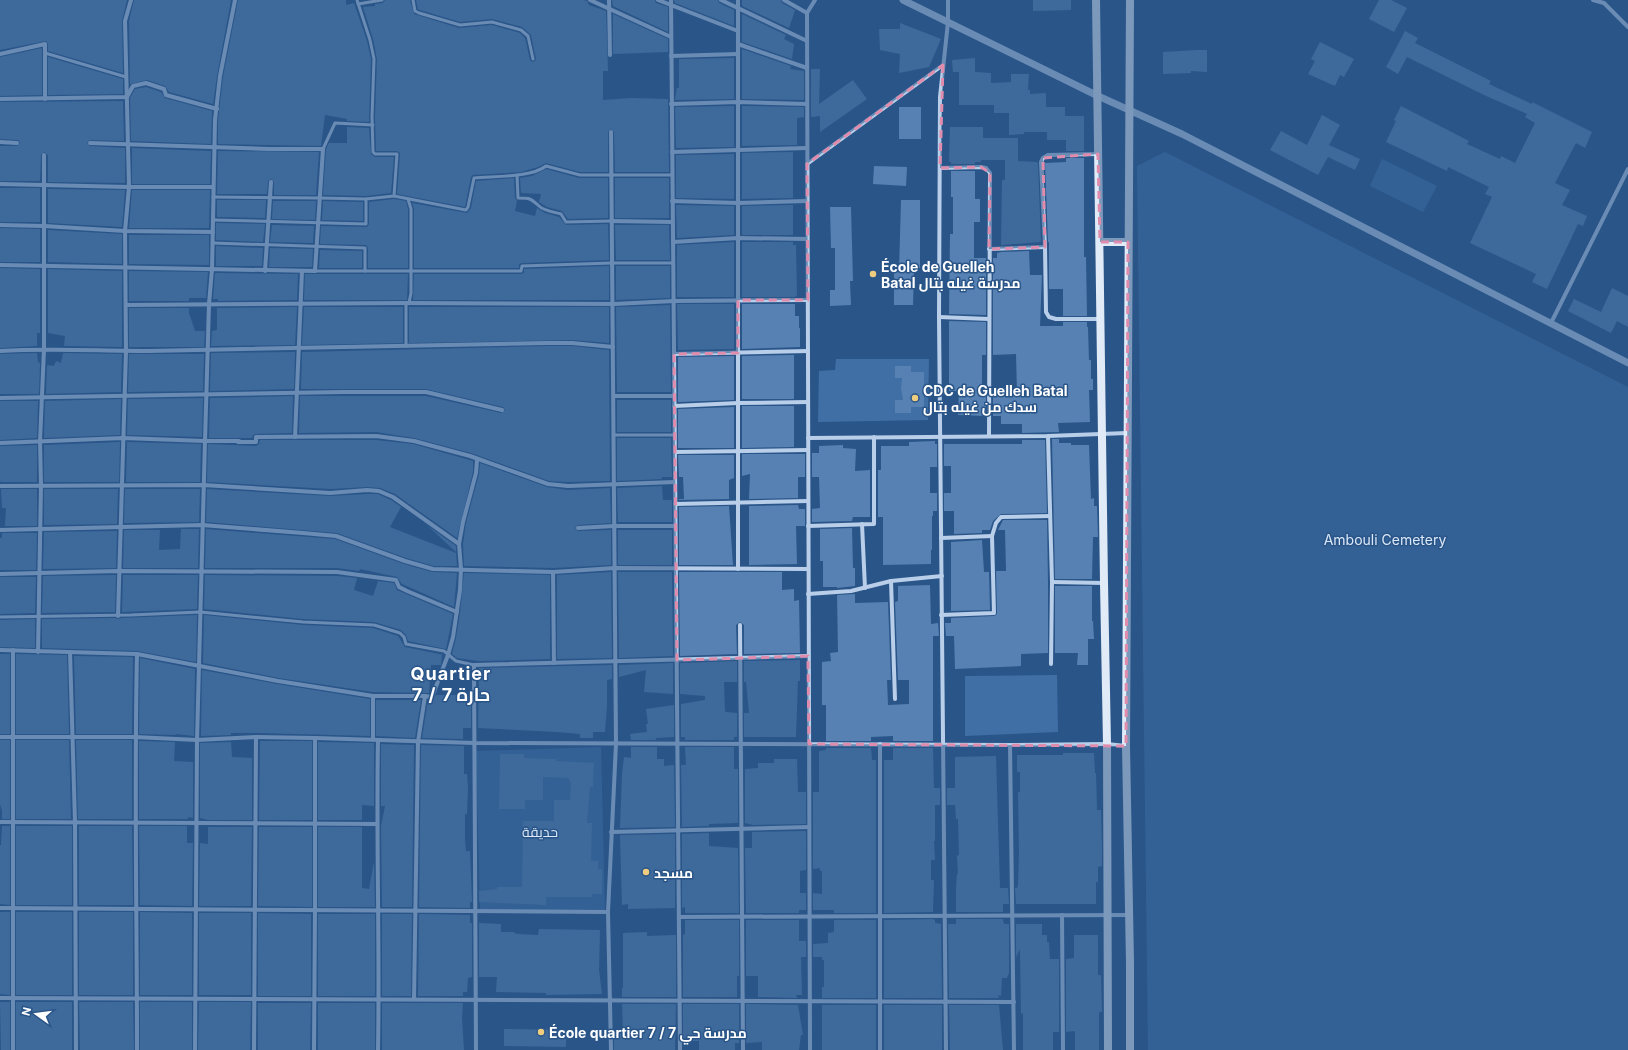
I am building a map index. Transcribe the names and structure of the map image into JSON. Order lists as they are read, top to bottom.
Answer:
{
  "districts": ["Quartier 7 / حارة 7"],
  "parks": ["Ambouli Cemetery", "حديقة"],
  "places": [
    "École de Guelleh Batal مدرسة غيله بتال",
    "CDC de Guelleh Batal سدك من غيله بتال",
    "مسجد",
    "École quartier 7 / مدرسة حي 7"
  ],
  "north": "left"
}
